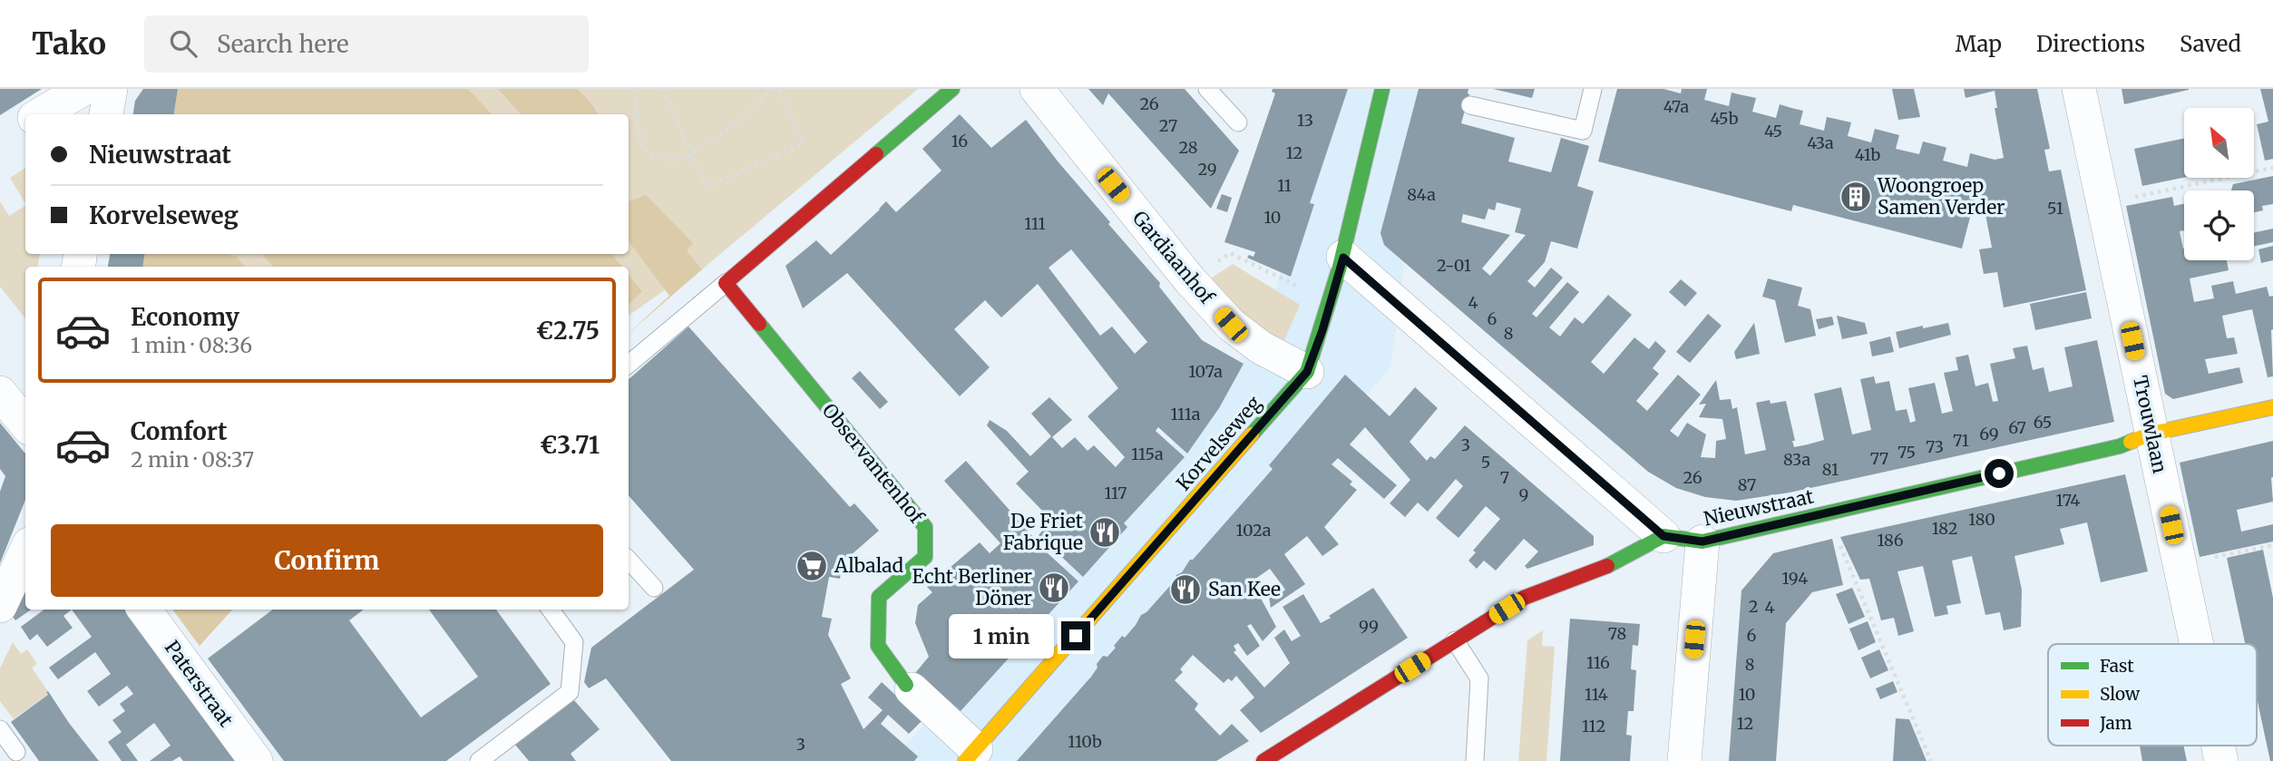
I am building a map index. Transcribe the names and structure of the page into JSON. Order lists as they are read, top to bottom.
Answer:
{
  "streets": {
    "street": [
      "Gardiaanhof",
      "Trouwlaan",
      "Korvelseweg",
      "Observantenhof",
      "Nieuwstraat",
      "Paterstraat"
    ]
  },
  "crossings": [
    ["Gardiaanhof", "Korvelseweg"],
    ["Trouwlaan", "Nieuwstraat"],
    ["Korvelseweg", "Observantenhof"]
  ],
  "places": {
    "building": ["Woongroep Samen Verder"],
    "restaurant": ["De Friet Fabrique", "Echt Berliner Döner", "San Kee"],
    "supermarket": ["Albalad"]
  },
  "house_numbers": [
    "26",
    "47a",
    "45b",
    "13",
    "27",
    "45",
    "16",
    "43a",
    "28",
    "12",
    "41b",
    "29",
    "11",
    "84a",
    "51",
    "10",
    "111",
    "2-01",
    "4",
    "6",
    "8",
    "107a",
    "111a",
    "65",
    "67",
    "69",
    "71",
    "3",
    "73",
    "75",
    "115a",
    "77",
    "83a",
    "5",
    "81",
    "7",
    "26",
    "87",
    "117",
    "9",
    "174",
    "180",
    "182",
    "102a",
    "186",
    "194",
    "2",
    "4",
    "99",
    "78",
    "6",
    "116",
    "8",
    "114",
    "10",
    "12",
    "112",
    "110b",
    "3"
  ],
  "legend": ["Fast", "Slow", "Jam"],
  "north": "top left",
  "page": {
    "header": "Tako",
    "search": "Search here",
    "nav": ["Map", "Directions", "Saved"],
    "banner": ["Nieuwstraat", "Korvelseweg"],
    "list": [
      {
        "name": "Economy",
        "note": "1 min · 08:36",
        "value": "€2.75"
      },
      {
        "name": "Comfort",
        "note": "2 min · 08:37",
        "value": "€3.71"
      }
    ],
    "buttons": "Confirm",
    "bubble": "1 min"
  }
}
